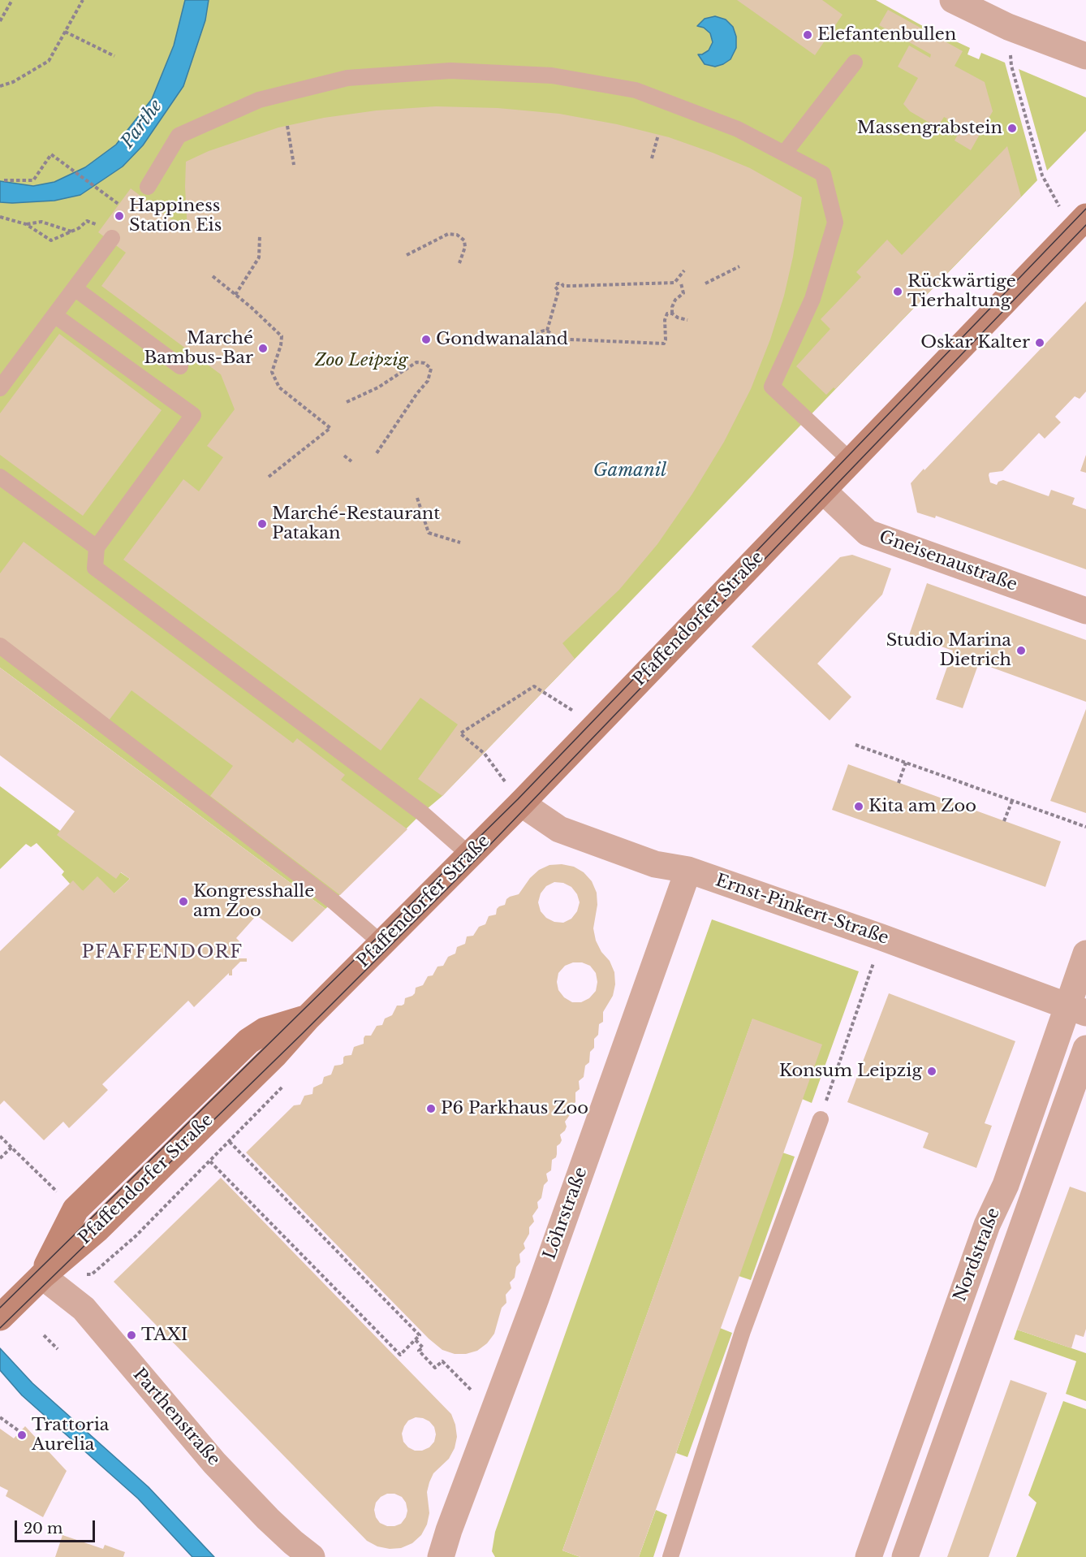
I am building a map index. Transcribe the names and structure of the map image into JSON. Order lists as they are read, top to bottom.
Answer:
{
  "streets": {
    "main road": ["Pfaffendorfer Straße"],
    "street": [
      "Gneisenaustraße",
      "Ernst-Pinkert-Straße",
      "Löhrstraße",
      "Nordstraße",
      "Parthenstraße"
    ]
  },
  "crossings": [
    ["Gneisenaustraße", "Pfaffendorfer Straße"],
    ["Pfaffendorfer Straße", "Ernst-Pinkert-Straße"],
    ["Pfaffendorfer Straße", "Parthenstraße"],
    ["Ernst-Pinkert-Straße", "Löhrstraße"],
    ["Ernst-Pinkert-Straße", "Nordstraße"]
  ],
  "districts": ["PFAFFENDORF"],
  "water": ["Parthe", "Gamanil"],
  "parks": ["Zoo Leipzig"],
  "places": [
    "Elefantenbullen",
    "Massengrabstein",
    "Happiness Station Eis",
    "Rückwärtige Tierhaltung",
    "Gondwanaland",
    "Oskar Kalter",
    "Marché Bambus-Bar",
    "Marché-Restaurant Patakan",
    "Studio Marina Dietrich",
    "Kita am Zoo",
    "Kongresshalle am Zoo",
    "Konsum Leipzig",
    "P6 Parkhaus Zoo",
    "TAXI",
    "Trattoria Aurelia"
  ],
  "scale_bar": "20 m"
}
